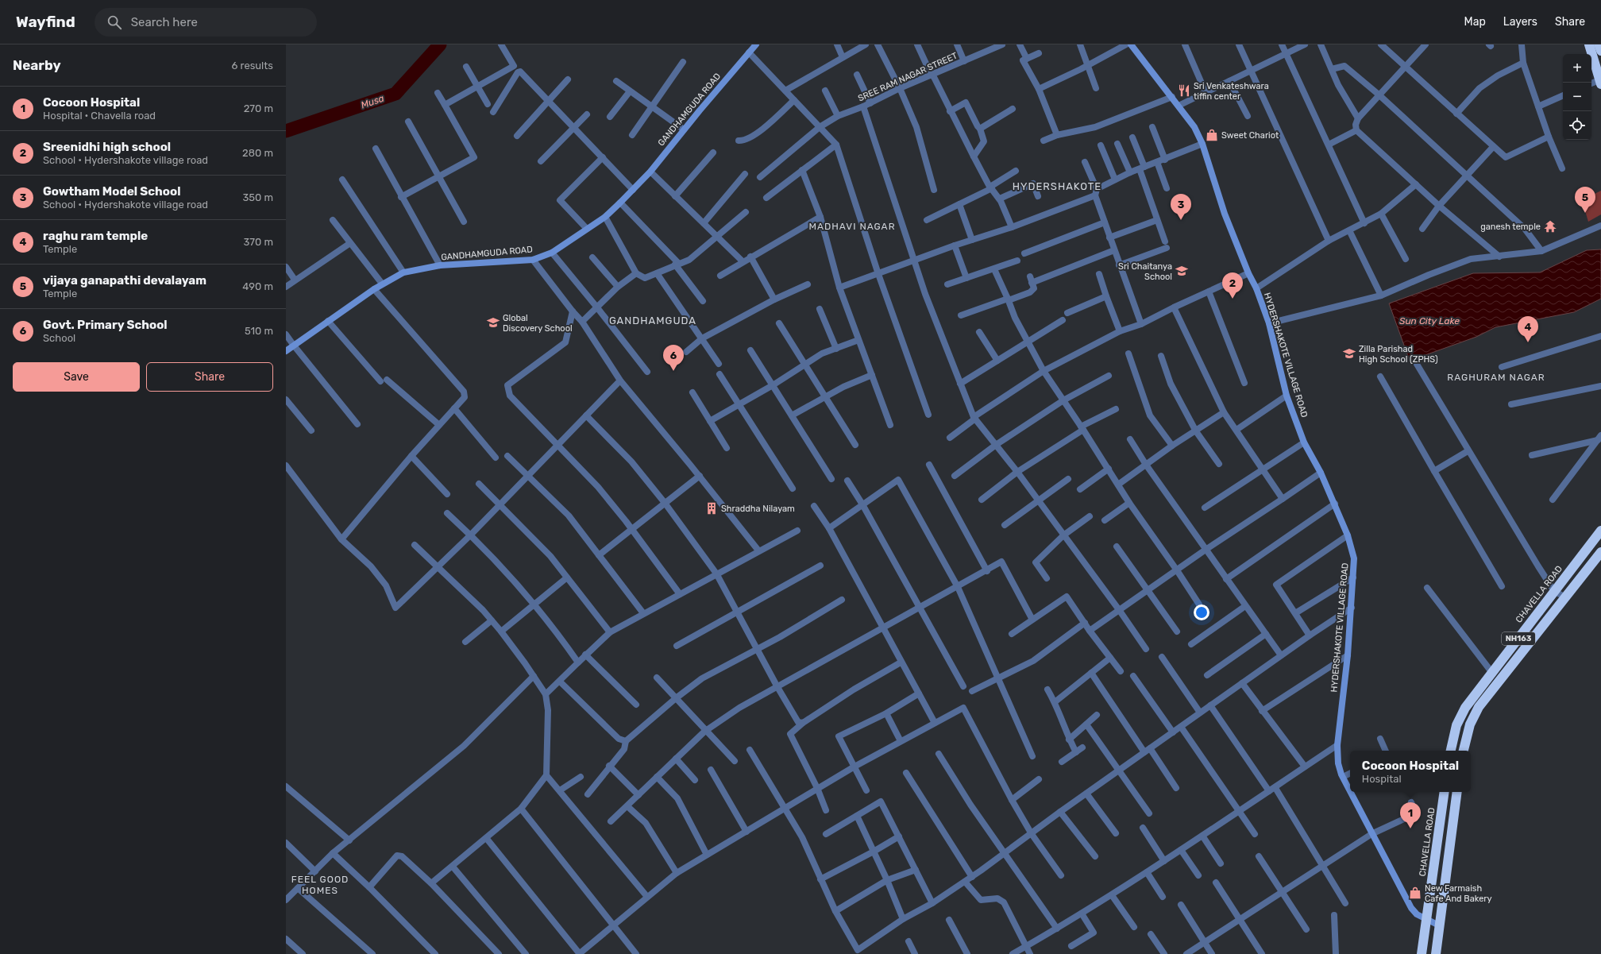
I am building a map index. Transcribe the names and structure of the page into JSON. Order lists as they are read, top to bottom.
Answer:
{
  "streets": {
    "highway": ["CHAVELLA ROAD", "NH163"],
    "street": ["SREE RAM NAGAR STREET", "GANDHAMGUDA ROAD", "HYDERSHAKOTE VILLAGE ROAD"]
  },
  "crossings": [
    ["HYDERSHAKOTE VILLAGE ROAD", "CHAVELLA ROAD"]
  ],
  "districts": [
    "HYDERSHAKOTE",
    "MADHAVI NAGAR",
    "GANDHAMGUDA",
    "RAGHURAM NAGAR",
    "FEEL GOOD HOMES"
  ],
  "water": ["Musa", "Sun City Lake"],
  "places": {
    "restaurant": ["Sri Venkateshwara tiffin center"],
    "shop": ["Sweet Chariot", "New Farmaish Cafe And Bakery"],
    "temple": ["ganesh temple"],
    "school or university": ["Sri Chaitanya School", "Global Discovery School", "Zilla Parishad High School (ZPHS)"],
    "building": ["Shraddha Nilayam"]
  },
  "page": {
    "header": "Wayfind",
    "search": "Search here",
    "nav": ["Map", "Layers", "Share"],
    "heading": ["Nearby", "6 results"],
    "map_buttons": ["+", "−"],
    "list": [
      {
        "mark": "1",
        "name": "Cocoon Hospital",
        "note": "Hospital · Chavella road",
        "value": "270 m"
      },
      {
        "mark": "2",
        "name": "Sreenidhi high school",
        "note": "School · Hydershakote village road",
        "value": "280 m"
      },
      {
        "mark": "3",
        "name": "Gowtham Model School",
        "note": "School · Hydershakote village road",
        "value": "350 m"
      },
      {
        "mark": "4",
        "name": "raghu ram temple",
        "note": "Temple",
        "value": "370 m"
      },
      {
        "mark": "5",
        "name": "vijaya ganapathi devalayam",
        "note": "Temple",
        "value": "490 m"
      },
      {
        "mark": "6",
        "name": "Govt. Primary School",
        "note": "School",
        "value": "510 m"
      }
    ],
    "pins": [
      "5",
      "3",
      "2",
      "4",
      "6",
      "1"
    ],
    "buttons": ["Save", "Share"],
    "popup": ["Cocoon Hospital", "Hospital"]
  }
}
